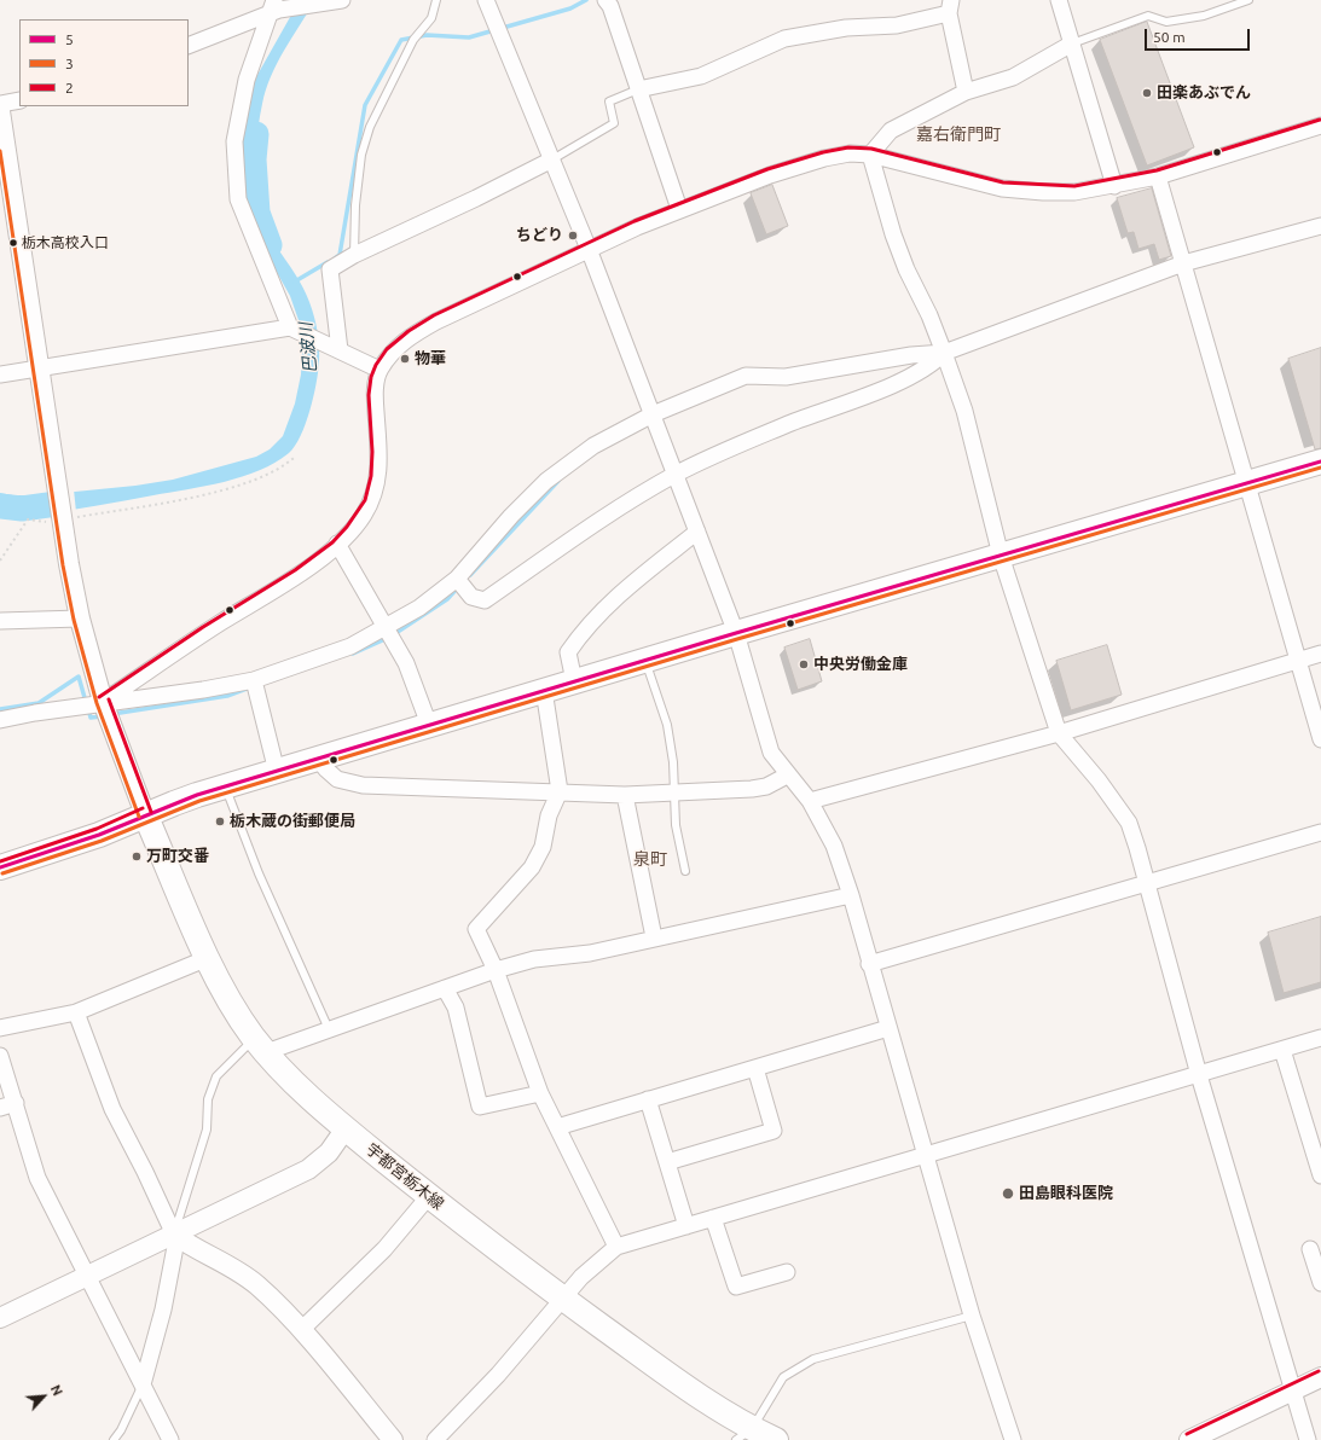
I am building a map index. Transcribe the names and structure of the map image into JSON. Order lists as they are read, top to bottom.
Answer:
{
  "streets": {
    "main road": ["宇都宮栃木線"]
  },
  "districts": ["嘉右衛門町", "泉町"],
  "water": ["巴波川"],
  "places": [
    "田楽あぶでん",
    "ちどり",
    "栃木高校入口",
    "物華",
    "中央労働金庫",
    "栃木蔵の街郵便局",
    "万町交番",
    "田島眼科医院"
  ],
  "lines": ["transit line 2", "transit line 3", "transit line 5"],
  "legend": ["5", "3", "2"],
  "scale_bar": "50 m",
  "north": "top right"
}
